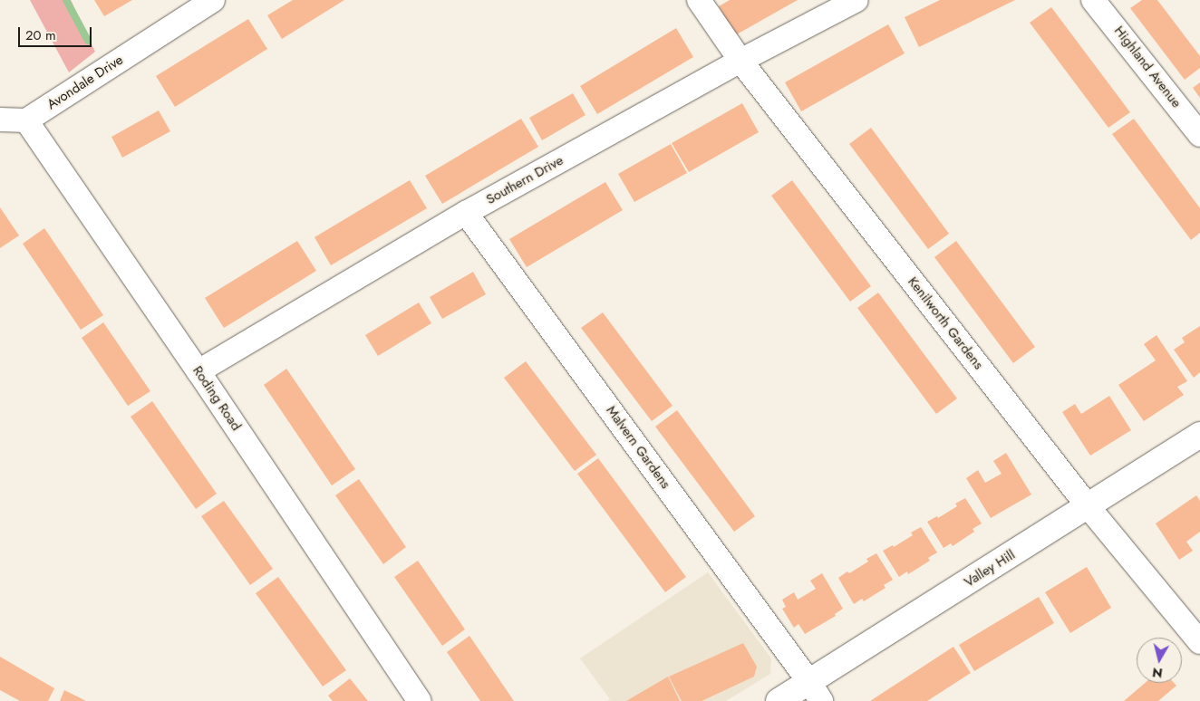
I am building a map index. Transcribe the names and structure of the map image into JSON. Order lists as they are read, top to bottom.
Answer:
{
  "streets": {
    "street": [
      "Highland Avenue",
      "Avondale Drive",
      "Southern Drive",
      "Kenilworth Gardens",
      "Roding Road",
      "Malvern Gardens",
      "Valley Hill"
    ]
  },
  "crossings": [
    ["Avondale Drive", "Roding Road"],
    ["Southern Drive", "Kenilworth Gardens"],
    ["Southern Drive", "Roding Road"],
    ["Southern Drive", "Malvern Gardens"],
    ["Kenilworth Gardens", "Valley Hill"],
    ["Malvern Gardens", "Valley Hill"]
  ],
  "scale_bar": "20 m",
  "north": "bottom"
}
